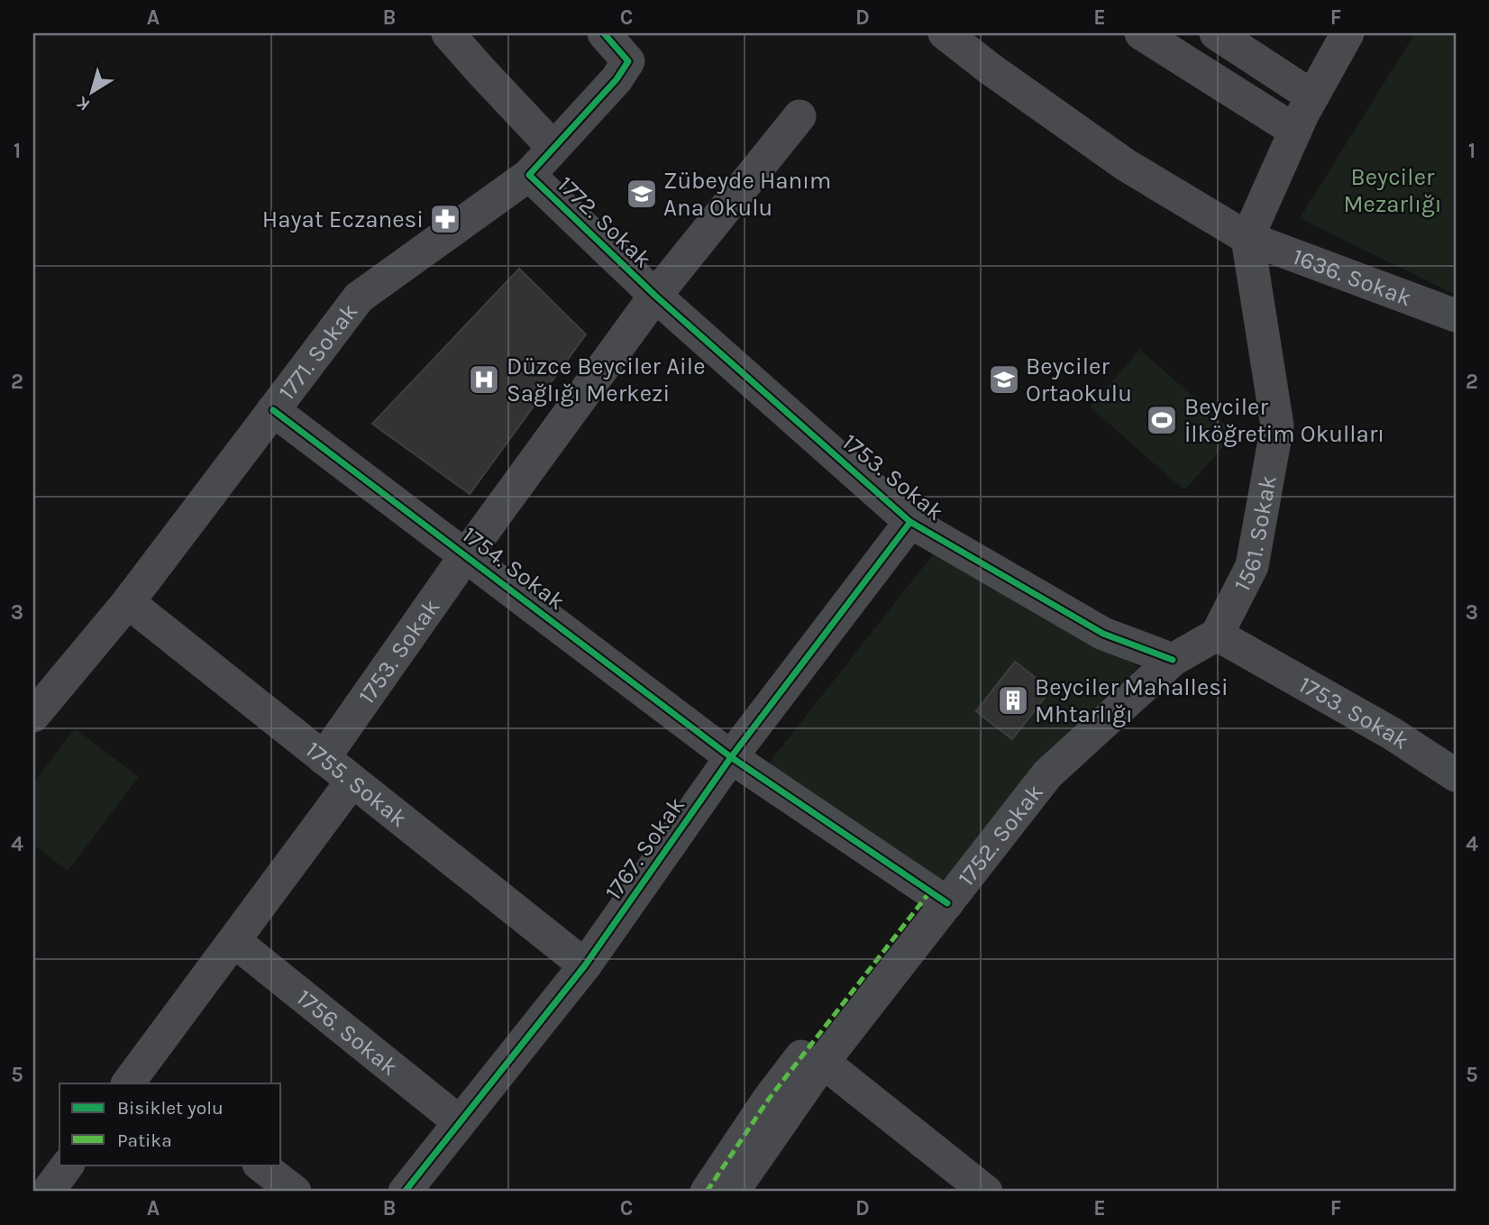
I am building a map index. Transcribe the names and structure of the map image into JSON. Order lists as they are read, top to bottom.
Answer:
{
  "streets": {
    "street": [
      "1772. Sokak",
      "1636. Sokak",
      "1771. Sokak",
      "1753. Sokak",
      "1561. Sokak",
      "1754. Sokak",
      "1755. Sokak",
      "1752. Sokak",
      "1767. Sokak",
      "1756. Sokak"
    ]
  },
  "crossings": [
    ["1772. Sokak", "1771. Sokak"],
    ["1772. Sokak", "1753. Sokak"],
    ["1636. Sokak", "1561. Sokak"],
    ["1771. Sokak", "1754. Sokak"],
    ["1771. Sokak", "1755. Sokak"],
    ["1753. Sokak", "1561. Sokak"],
    ["1753. Sokak", "1754. Sokak"],
    ["1753. Sokak", "1755. Sokak"],
    ["1753. Sokak", "1752. Sokak"],
    ["1753. Sokak", "1767. Sokak"],
    ["1561. Sokak", "1752. Sokak"],
    ["1754. Sokak", "1752. Sokak"],
    ["1754. Sokak", "1767. Sokak"],
    ["1755. Sokak", "1767. Sokak"],
    ["1767. Sokak", "1756. Sokak"]
  ],
  "parks": ["Beyciler Mezarlığı"],
  "places": {
    "school or university": ["Zübeyde Hanım Ana Okulu", "Beyciler Ortaokulu"],
    "pharmacy": ["Hayat Eczanesi"],
    "hospital": ["Düzce Beyciler Aile Sağlığı Merkezi"],
    "sports": ["Beyciler İlköğretim Okulları"],
    "building": ["Beyciler Mahallesi Mhtarlığı"]
  },
  "legend": ["Bisiklet yolu", "Patika"],
  "north": "bottom left",
  "grid": {
    "columns": [
      "A",
      "B",
      "C",
      "D",
      "E",
      "F"
    ],
    "rows": [
      "1",
      "2",
      "3",
      "4",
      "5"
    ]
  }
}
